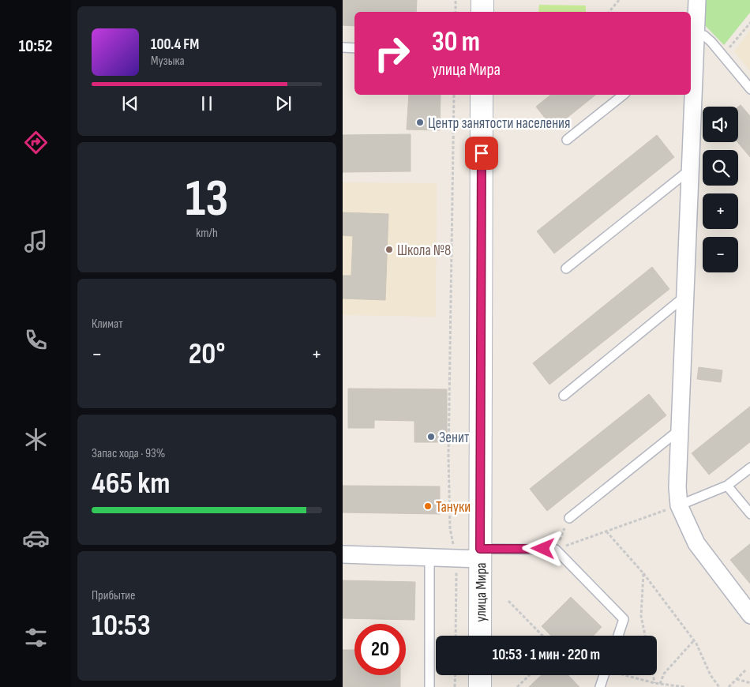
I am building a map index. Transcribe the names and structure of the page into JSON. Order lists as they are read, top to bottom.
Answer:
{
  "streets": {
    "main road": ["улица Мира"]
  },
  "places": [
    "Центр занятости населения",
    "Школа №8",
    "Зенит",
    "Тануки"
  ],
  "page": {
    "tabs": "10:52",
    "turn": ["30 m", "улица Мира"],
    "song": ["100.4 FM", "Музыка"],
    "map_buttons": ["+", "−"],
    "tile": [
      ["13", "km/h"],
      "Климат",
      ["Запас хода · 93%", "465 km"],
      ["Прибытие", "10:53"]
    ],
    "heat": ["−", "20°", "+"],
    "limit": "20",
    "trip": "10:53 · 1 мин · 220 m"
  }
}
